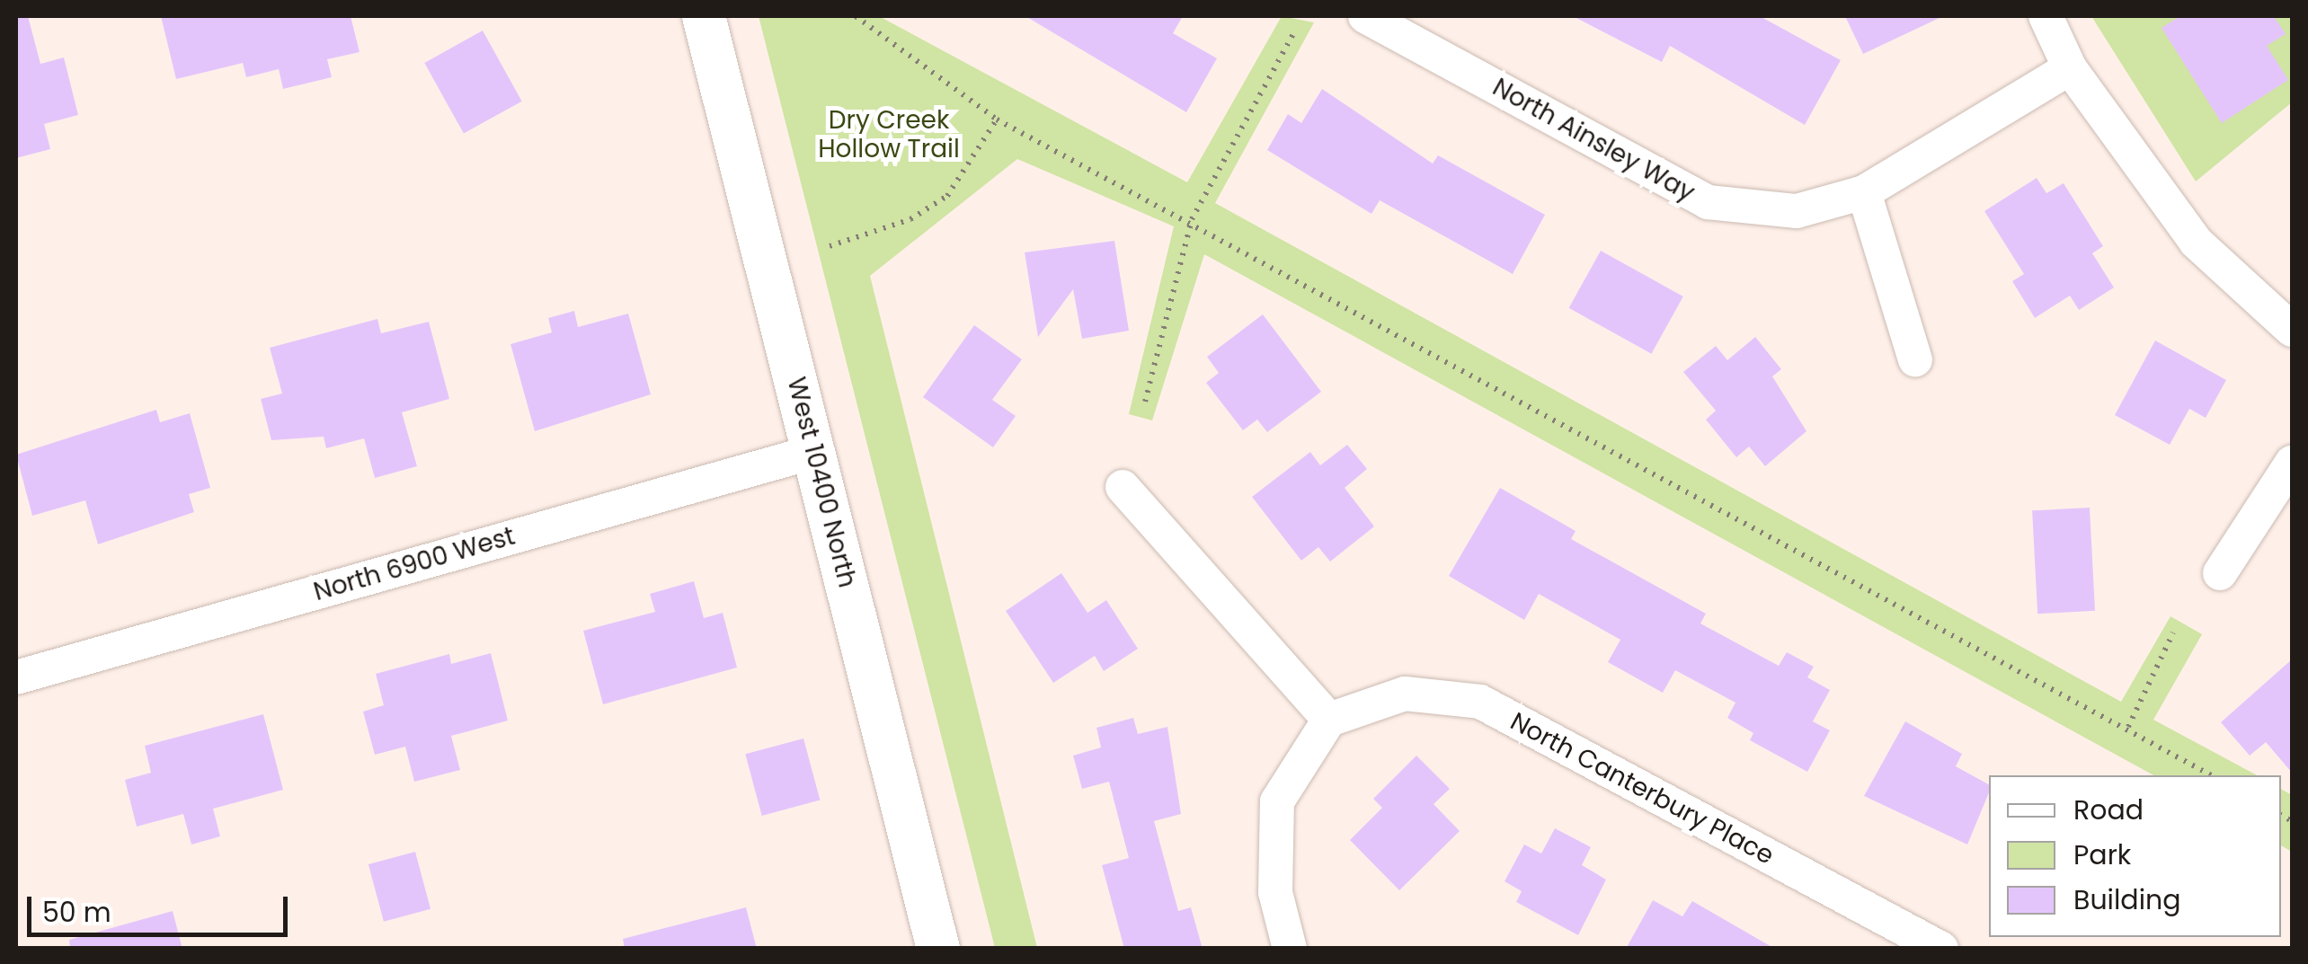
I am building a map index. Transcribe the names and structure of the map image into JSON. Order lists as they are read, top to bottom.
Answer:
{
  "streets": {
    "street": [
      "North Ainsley Way",
      "West 10400 North",
      "North 6900 West",
      "North Canterbury Place"
    ]
  },
  "crossings": [
    ["West 10400 North", "North 6900 West"]
  ],
  "parks": ["Dry Creek Hollow Trail"],
  "legend": ["Road", "Park", "Building"],
  "scale_bar": "50 m"
}
